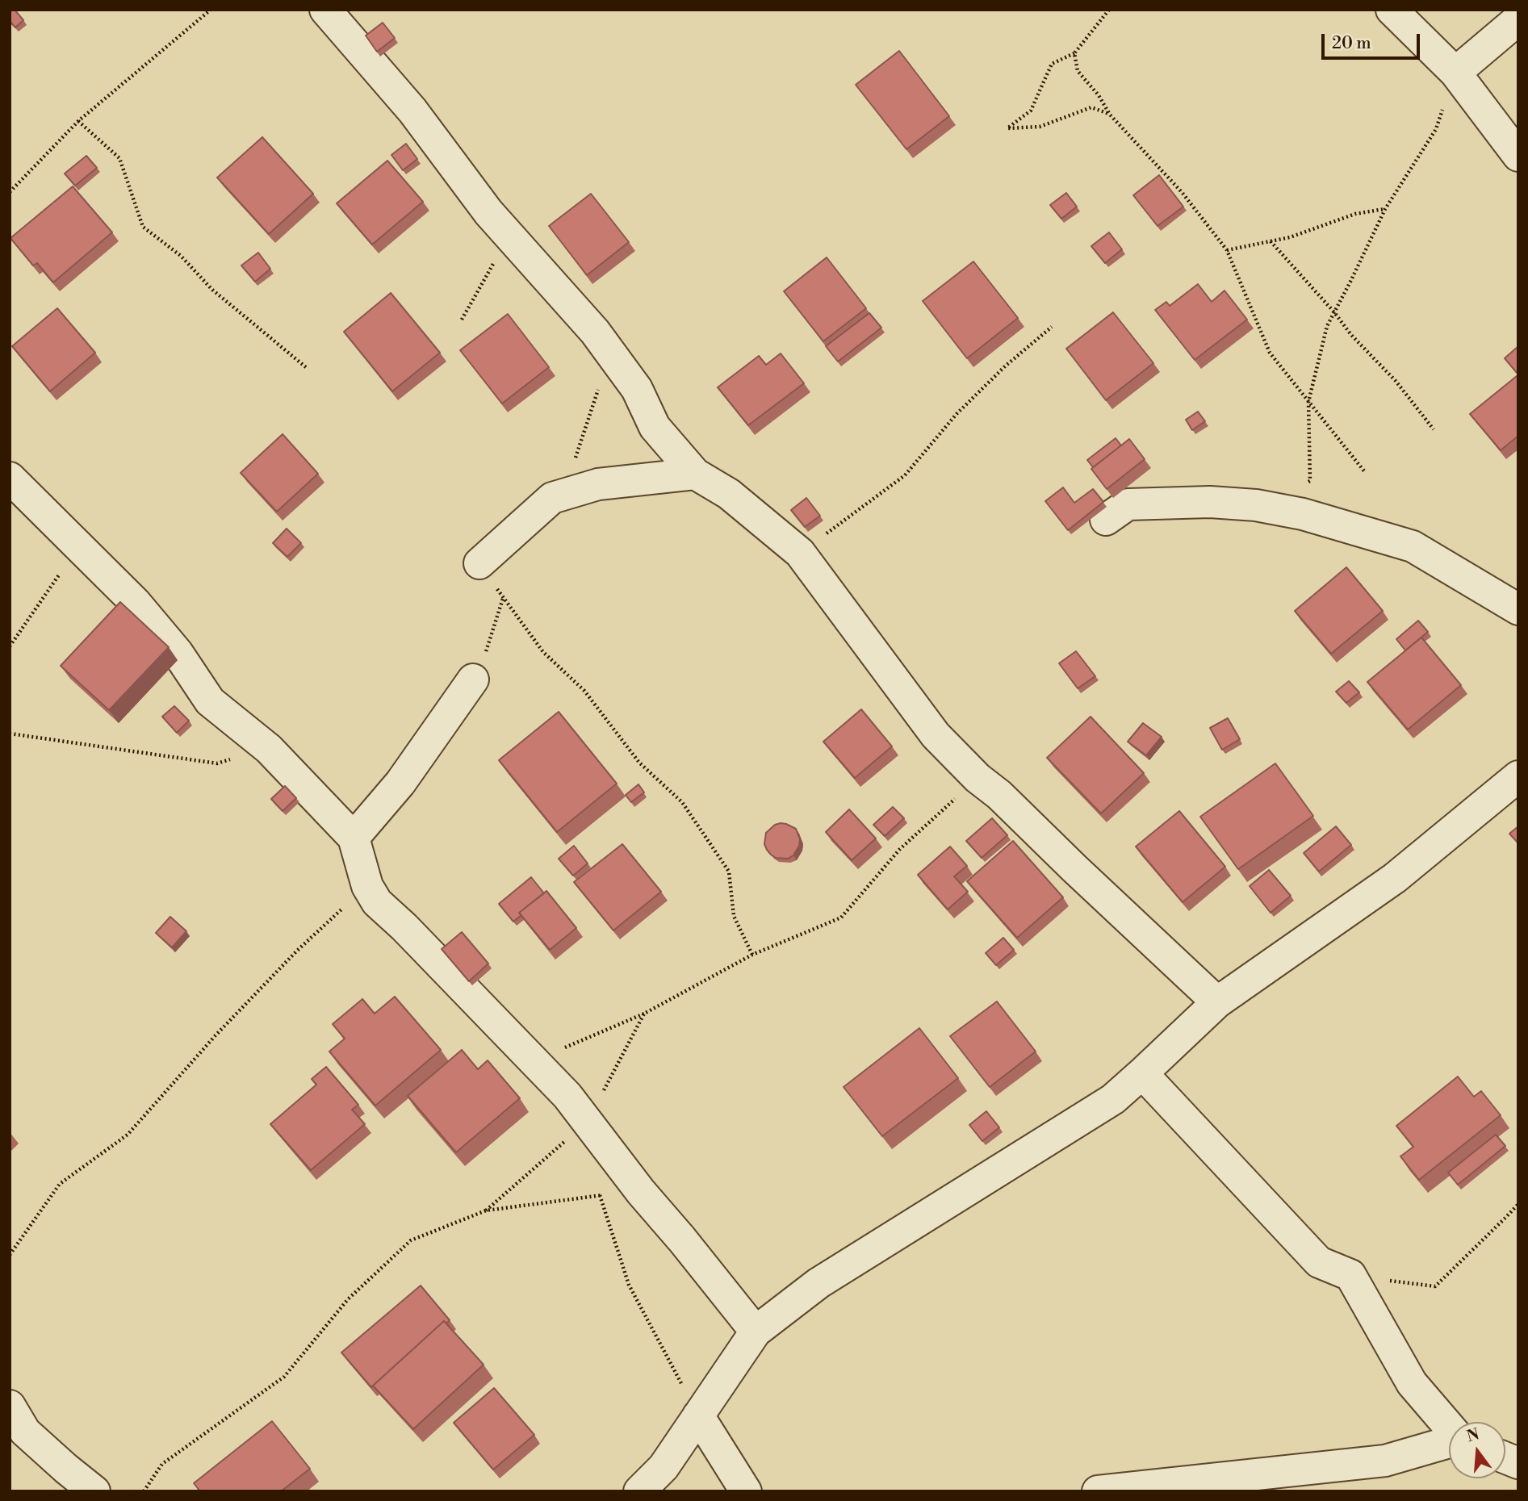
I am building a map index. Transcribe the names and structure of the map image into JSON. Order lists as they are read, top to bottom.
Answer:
{
  "scale_bar": "20 m",
  "north": "top"
}
